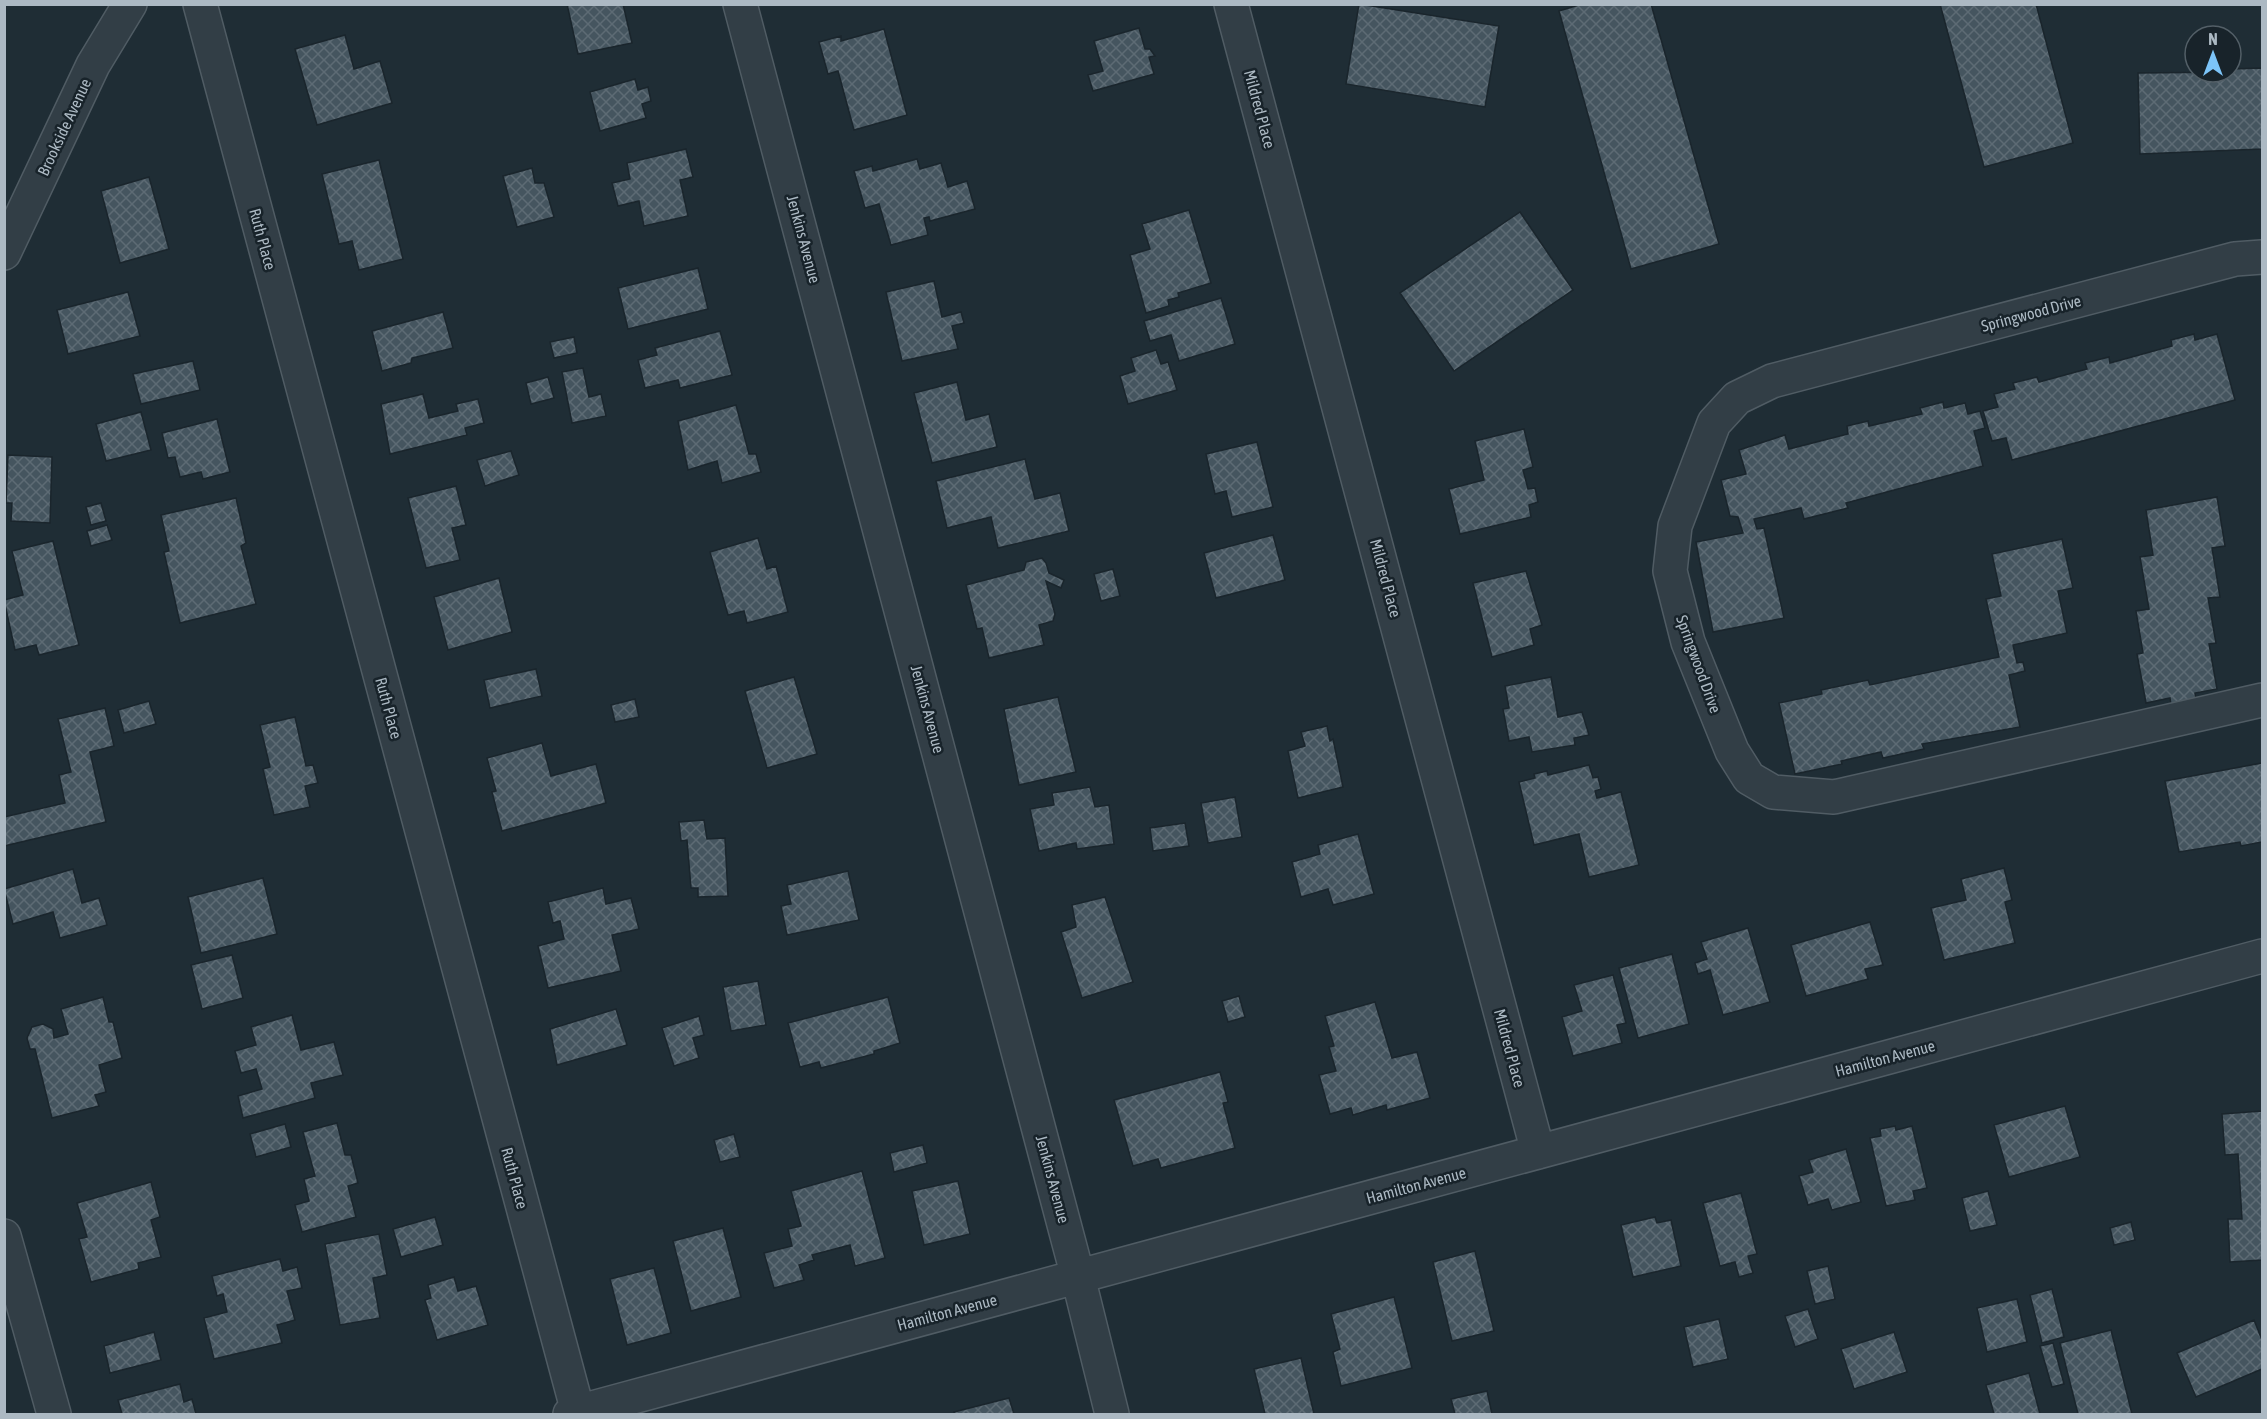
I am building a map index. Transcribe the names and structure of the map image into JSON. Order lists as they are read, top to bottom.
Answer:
{
  "streets": {
    "street": [
      "Mildred Place",
      "Brookside Avenue",
      "Ruth Place",
      "Jenkins Avenue",
      "Springwood Drive",
      "Hamilton Avenue"
    ]
  },
  "crossings": [
    ["Mildred Place", "Hamilton Avenue"],
    ["Ruth Place", "Hamilton Avenue"],
    ["Jenkins Avenue", "Hamilton Avenue"]
  ],
  "north": "top"
}
